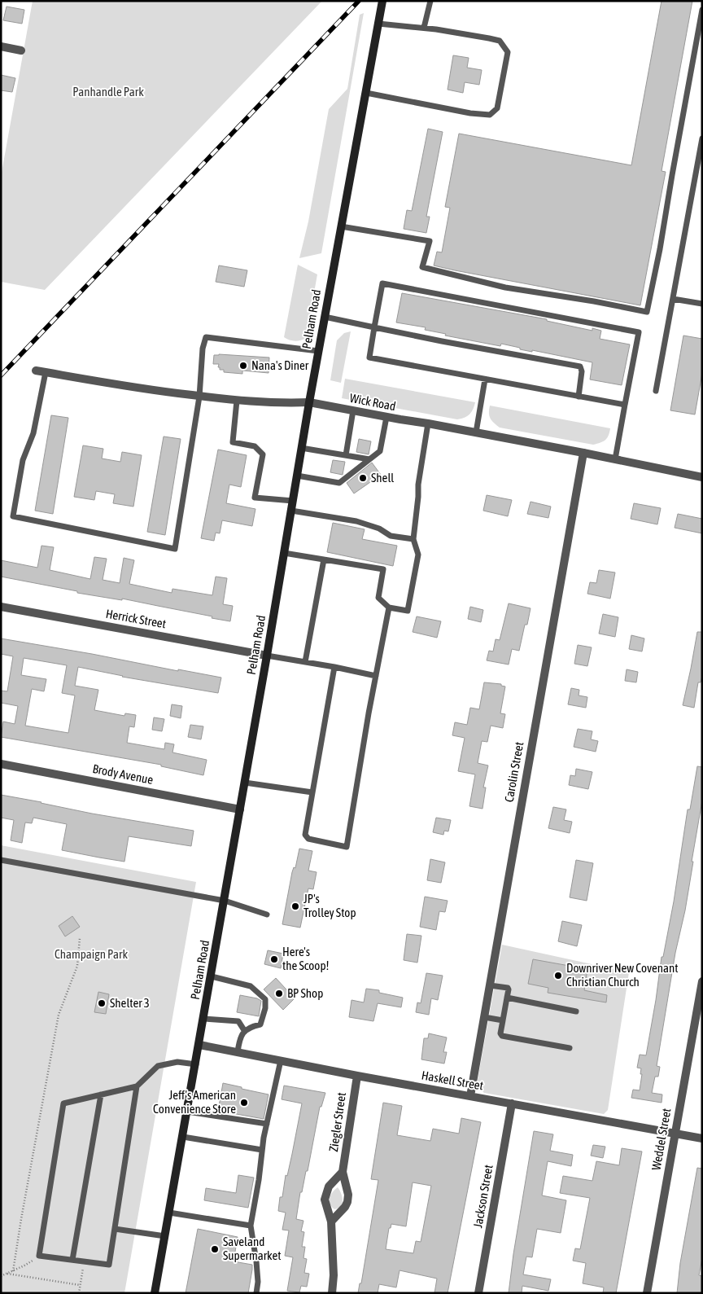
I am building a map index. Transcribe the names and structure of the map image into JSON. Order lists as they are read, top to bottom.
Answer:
{
  "streets": {
    "main road": ["Pelham Road"],
    "street": [
      "Wick Road",
      "Herrick Street",
      "Carolin Street",
      "Brody Avenue",
      "Haskell Street",
      "Ziegler Street",
      "Weddel Street",
      "Jackson Street"
    ]
  },
  "crossings": [
    ["Pelham Road", "Wick Road"],
    ["Pelham Road", "Herrick Street"],
    ["Pelham Road", "Brody Avenue"],
    ["Pelham Road", "Haskell Street"],
    ["Wick Road", "Carolin Street"],
    ["Carolin Street", "Haskell Street"],
    ["Haskell Street", "Ziegler Street"],
    ["Haskell Street", "Weddel Street"],
    ["Haskell Street", "Jackson Street"]
  ],
  "parks": ["Panhandle Park", "Champaign Park"],
  "places": [
    "Nana's Diner",
    "Shell",
    "JP's Trolley Stop",
    "Here's the Scoop!",
    "Downriver New Covenant Christian Church",
    "BP Shop",
    "Shelter 3",
    "Jeff's American Convenience Store",
    "Saveland Supermarket"
  ]
}
